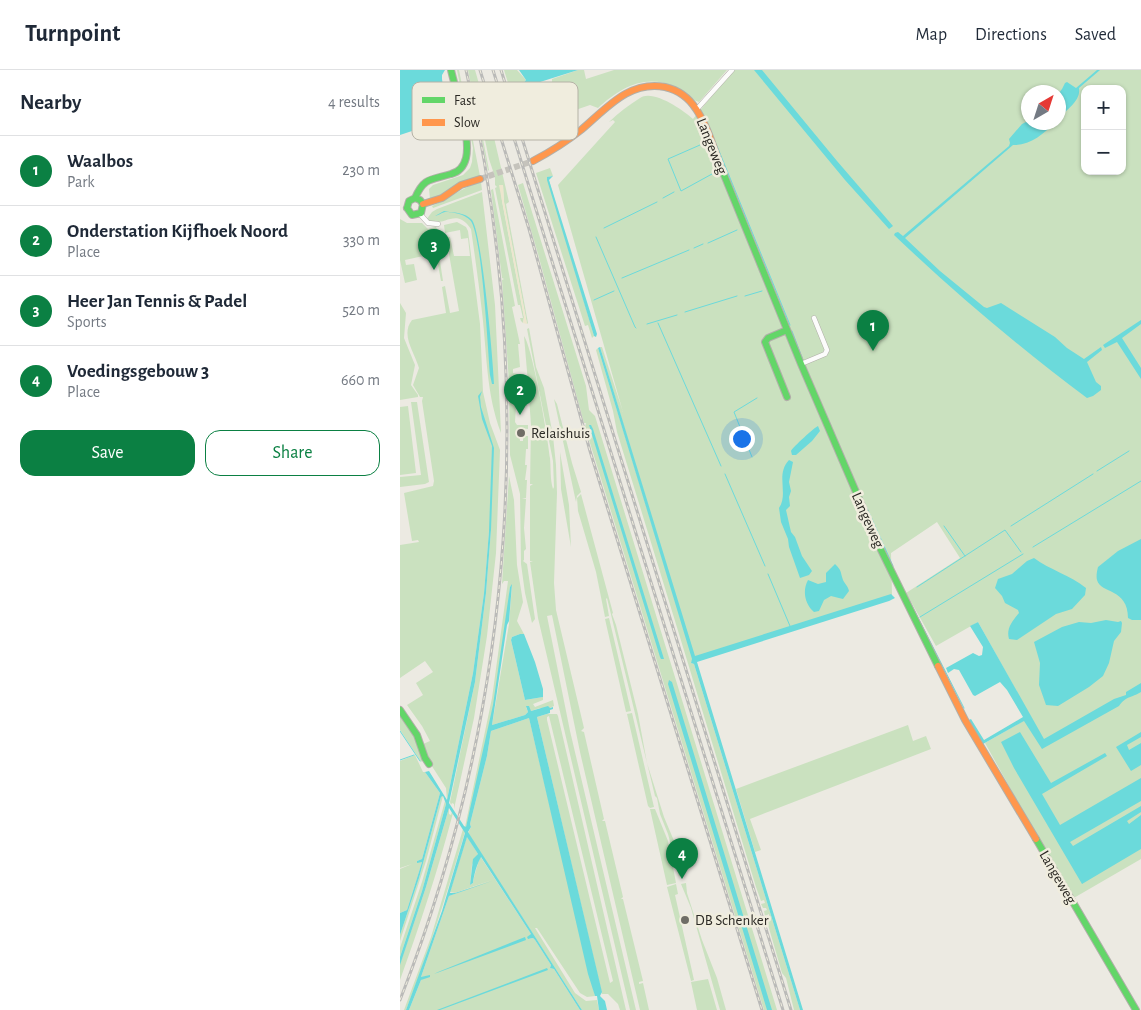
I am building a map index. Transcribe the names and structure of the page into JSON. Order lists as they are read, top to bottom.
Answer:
{
  "streets": {
    "main road": ["Langeweg"]
  },
  "places": ["Relaishuis", "DB Schenker"],
  "legend": ["Fast", "Slow"],
  "north": "top right",
  "page": {
    "header": "Turnpoint",
    "nav": ["Map", "Directions", "Saved"],
    "heading": ["Nearby", "4 results"],
    "map_buttons": ["+", "−"],
    "list": [
      {
        "mark": "1",
        "name": "Waalbos",
        "note": "Park",
        "value": "230 m"
      },
      {
        "mark": "2",
        "name": "Onderstation Kijfhoek Noord",
        "note": "Place",
        "value": "330 m"
      },
      {
        "mark": "3",
        "name": "Heer Jan Tennis & Padel",
        "note": "Sports",
        "value": "520 m"
      },
      {
        "mark": "4",
        "name": "Voedingsgebouw 3",
        "note": "Place",
        "value": "660 m"
      }
    ],
    "pins": [
      "3",
      "1",
      "2",
      "4"
    ],
    "buttons": ["Save", "Share"]
  }
}
